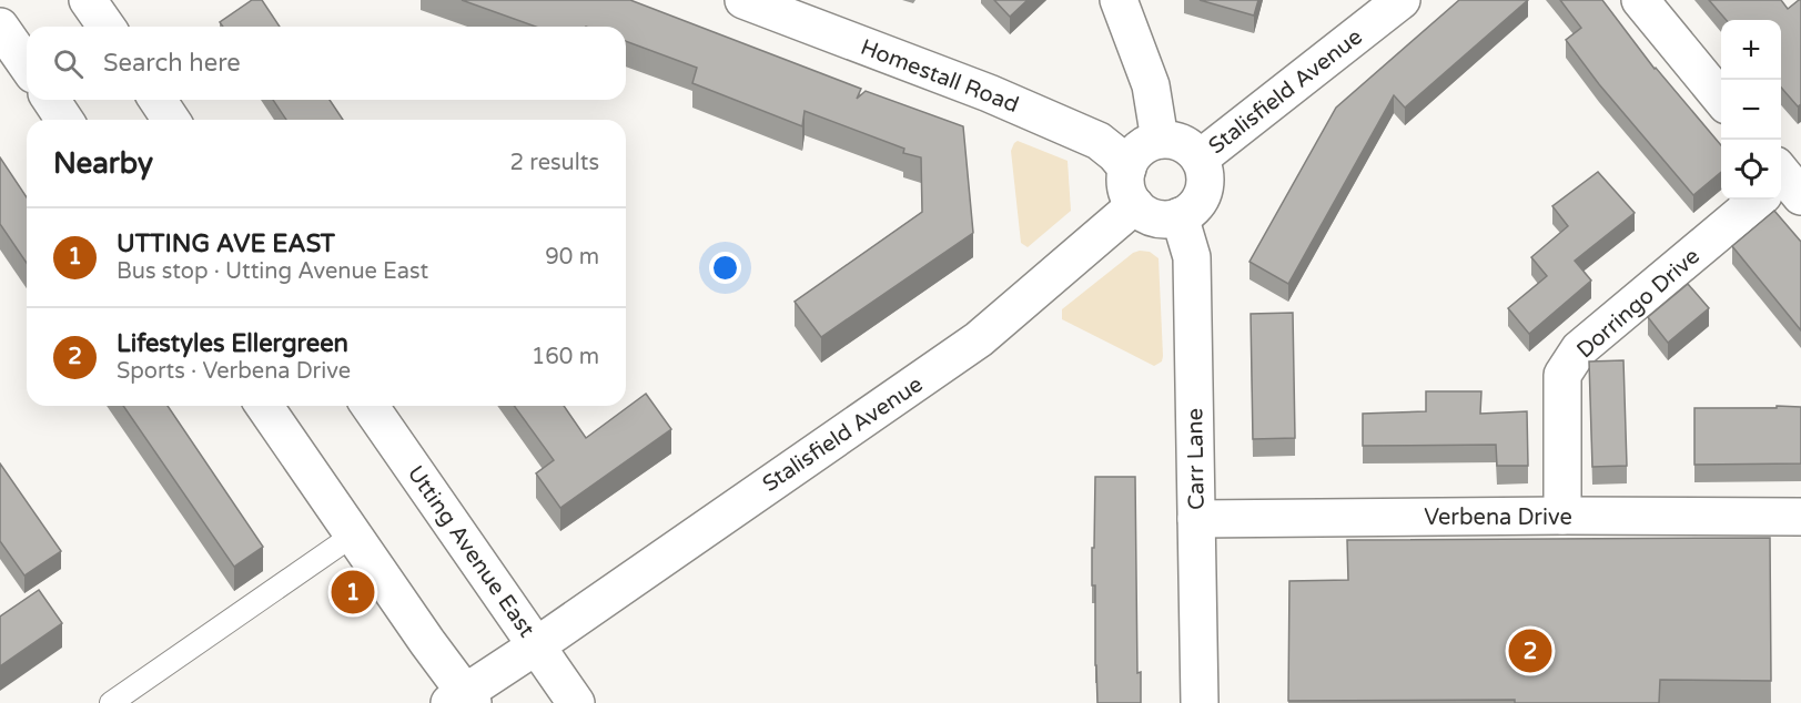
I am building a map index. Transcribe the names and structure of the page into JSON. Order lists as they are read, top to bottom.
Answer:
{
  "streets": {
    "street": [
      "Homestall Road",
      "Stalisfield Avenue",
      "Dorringo Drive",
      "Carr Lane",
      "Verbena Drive",
      "Utting Avenue East"
    ]
  },
  "crossings": [
    ["Homestall Road", "Stalisfield Avenue"],
    ["Homestall Road", "Carr Lane"],
    ["Stalisfield Avenue", "Carr Lane"],
    ["Stalisfield Avenue", "Utting Avenue East"],
    ["Dorringo Drive", "Verbena Drive"],
    ["Carr Lane", "Verbena Drive"]
  ],
  "page": {
    "map_buttons": ["+", "−"],
    "search": "Search here",
    "heading": ["Nearby", "2 results"],
    "list": [
      {
        "mark": "1",
        "name": "UTTING AVE EAST",
        "note": "Bus stop · Utting Avenue East",
        "value": "90 m"
      },
      {
        "mark": "2",
        "name": "Lifestyles Ellergreen",
        "note": "Sports · Verbena Drive",
        "value": "160 m"
      }
    ],
    "pins": ["1", "2"]
  }
}
